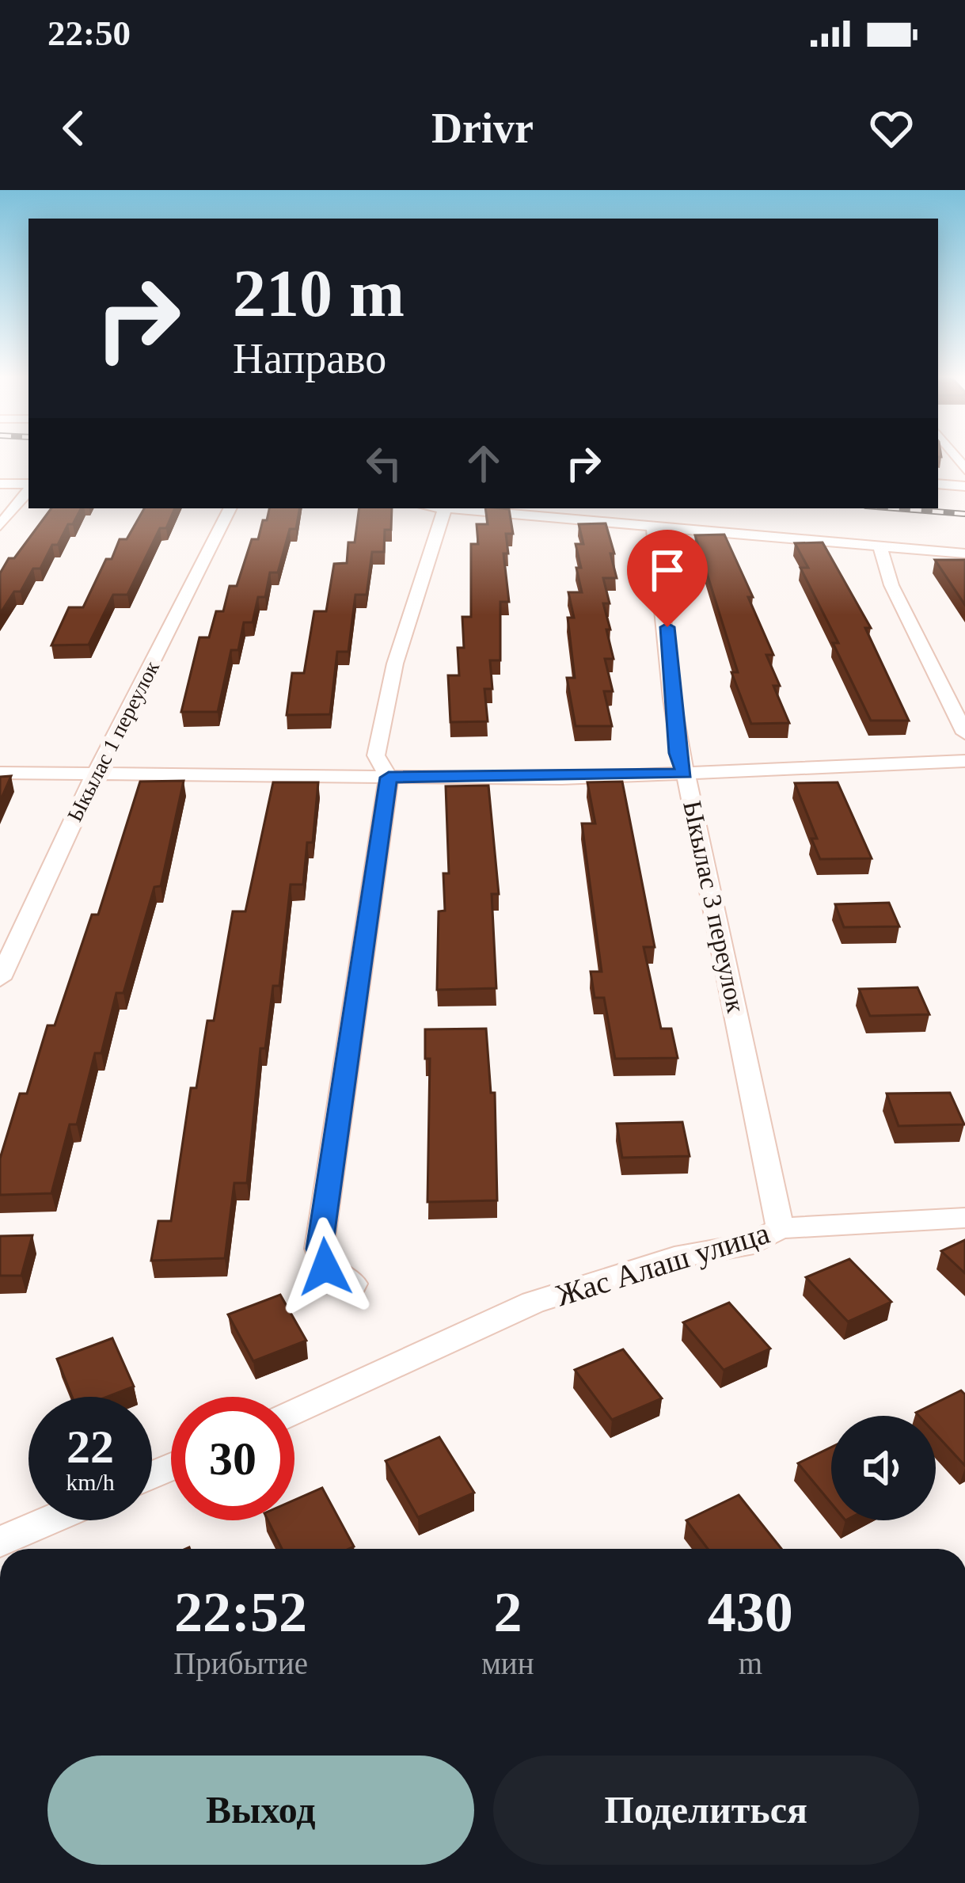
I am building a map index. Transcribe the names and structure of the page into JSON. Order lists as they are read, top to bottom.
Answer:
{
  "streets": {
    "street": ["Ыкылас 1 переулок", "Ыкылас 3 переулок", "Жас Алаш улица"]
  },
  "crossings": [
    ["Ыкылас 3 переулок", "Жас Алаш улица"]
  ],
  "page": {
    "status": "22:50",
    "header": "Drivr",
    "turn": ["210 m", "Направо"],
    "speed": "22 km/h",
    "limit": "30",
    "eta": [
      "22:52",
      "Прибытие",
      "2",
      "мин",
      "430",
      "m"
    ],
    "buttons": ["Выход", "Поделиться"]
  }
}
